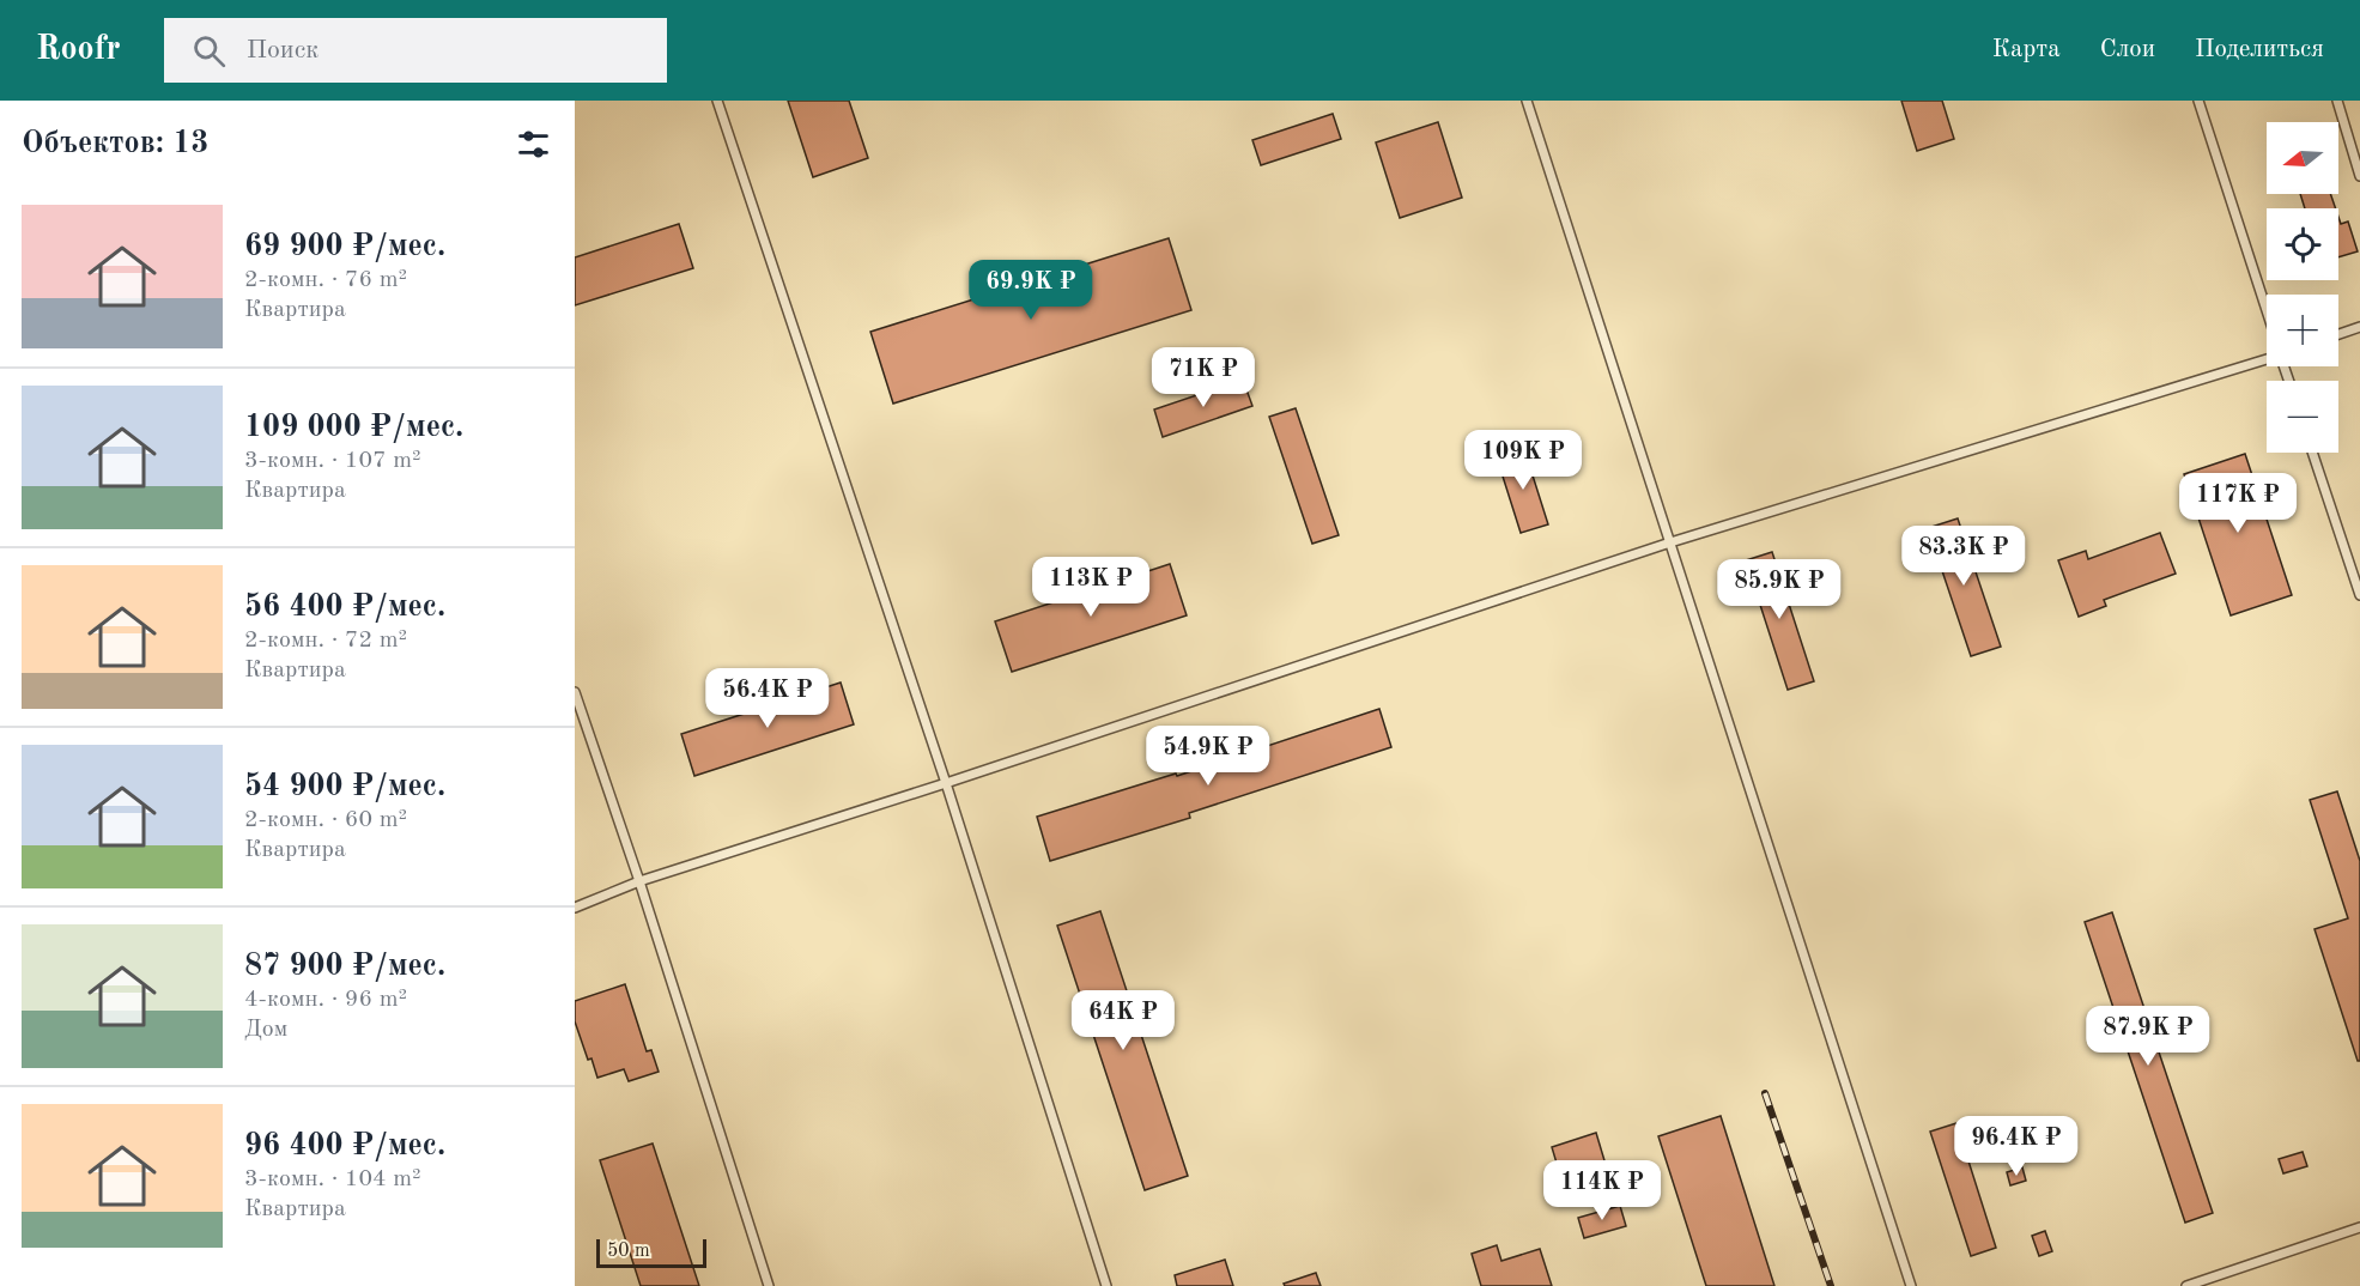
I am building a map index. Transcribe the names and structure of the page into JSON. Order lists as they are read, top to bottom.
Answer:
{
  "scale_bar": "50 m",
  "north": "left",
  "page": {
    "header": "Roofr",
    "search": "Поиск",
    "nav": ["Карта", "Слои", "Поделиться"],
    "heading": "Объектов: 13",
    "map_buttons": ["+", "−"],
    "list": [
      {
        "name": "69 900 ₽/мес.",
        "note": "2-комн. · 76 m² · Квартира"
      },
      {
        "name": "109 000 ₽/мес.",
        "note": "3-комн. · 107 m² · Квартира"
      },
      {
        "name": "56 400 ₽/мес.",
        "note": "2-комн. · 72 m² · Квартира"
      },
      {
        "name": "54 900 ₽/мес.",
        "note": "2-комн. · 60 m² · Квартира"
      },
      {
        "name": "87 900 ₽/мес.",
        "note": "4-комн. · 96 m² · Дом"
      },
      {
        "name": "96 400 ₽/мес.",
        "note": "3-комн. · 104 m² · Квартира"
      }
    ],
    "price": [
      "69.9K ₽",
      "71K ₽",
      "109K ₽",
      "117K ₽",
      "83.3K ₽",
      "113K ₽",
      "85.9K ₽",
      "56.4K ₽",
      "54.9K ₽",
      "64K ₽",
      "87.9K ₽",
      "96.4K ₽",
      "114K ₽"
    ],
    "scale": "50 m"
  }
}
